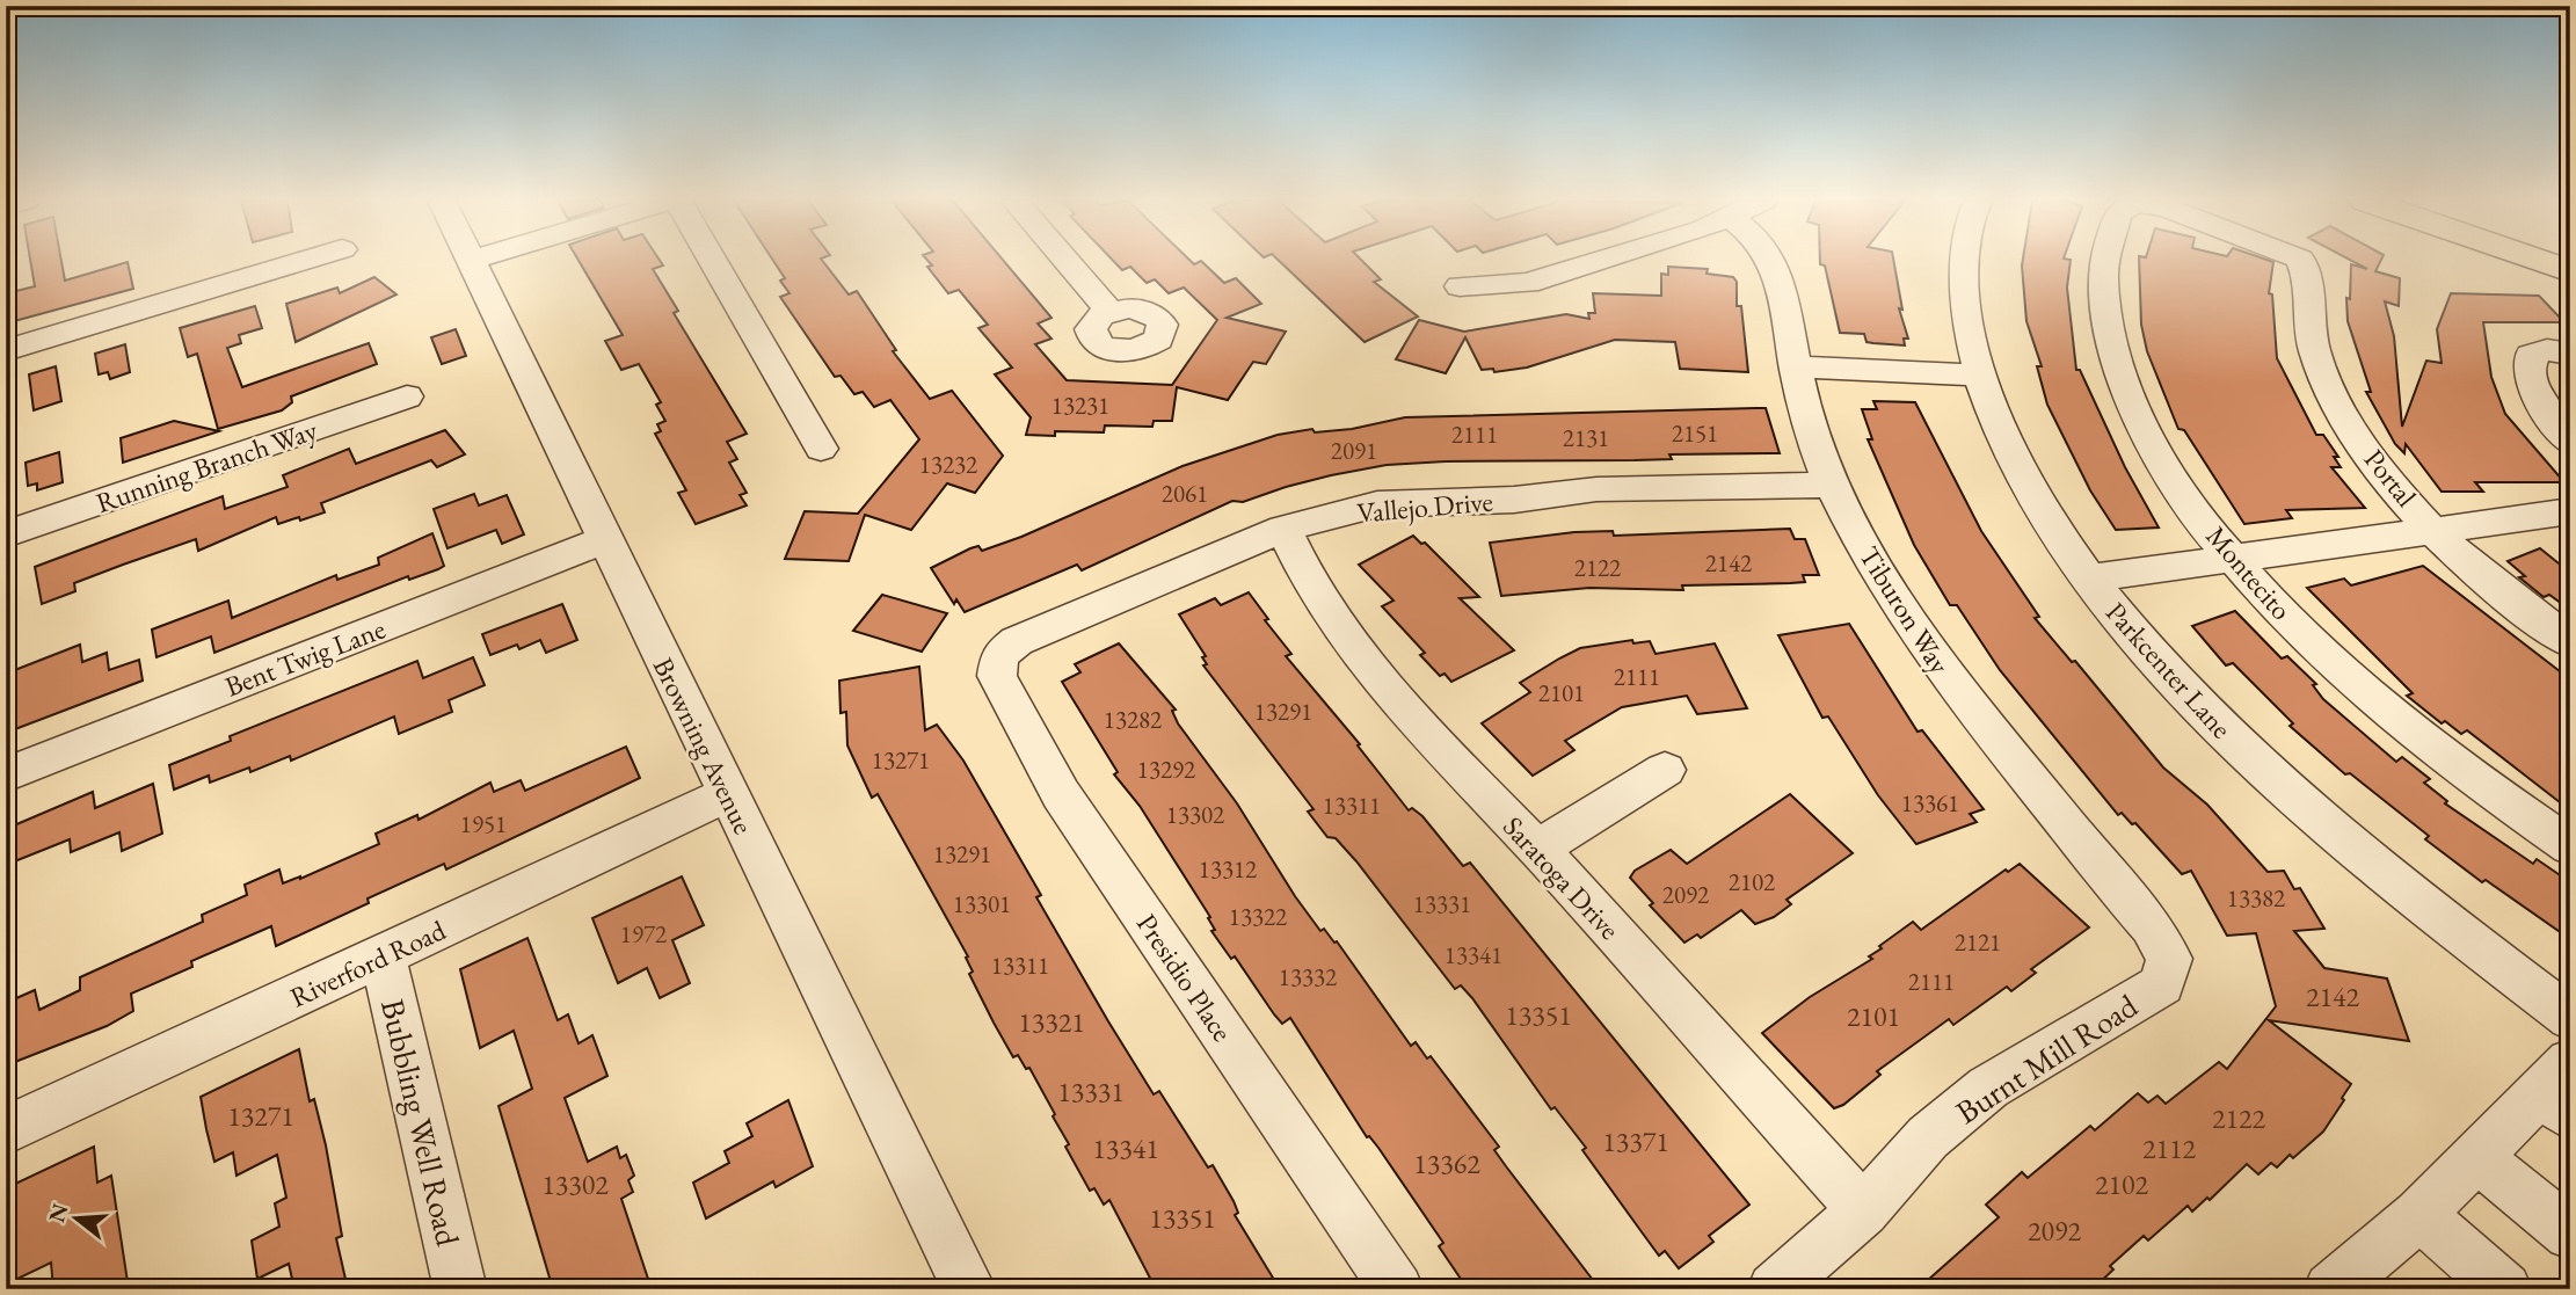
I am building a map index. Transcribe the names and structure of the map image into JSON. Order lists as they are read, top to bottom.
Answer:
{
  "streets": {
    "street": [
      "Running Branch Way",
      "Portal",
      "Vallejo Drive",
      "Montecito",
      "Tiburon Way",
      "Bent Twig Lane",
      "Parkcenter Lane",
      "Browning Avenue",
      "Saratoga Drive",
      "Riverford Road",
      "Presidio Place",
      "Burnt Mill Road",
      "Bubbling Well Road"
    ]
  },
  "crossings": [
    ["Vallejo Drive", "Tiburon Way"],
    ["Vallejo Drive", "Saratoga Drive"],
    ["Vallejo Drive", "Presidio Place"],
    ["Tiburon Way", "Burnt Mill Road"],
    ["Bent Twig Lane", "Browning Avenue"],
    ["Browning Avenue", "Riverford Road"],
    ["Saratoga Drive", "Burnt Mill Road"],
    ["Riverford Road", "Bubbling Well Road"]
  ],
  "house_numbers": [
    "13231",
    "2151",
    "2111",
    "2131",
    "2091",
    "13232",
    "2061",
    "2142",
    "2122",
    "2111",
    "2101",
    "13291",
    "13282",
    "13271",
    "13292",
    "13361",
    "13311",
    "13302",
    "1951",
    "13291",
    "13312",
    "2102",
    "2092",
    "13382",
    "13301",
    "13331",
    "13322",
    "1972",
    "2121",
    "13341",
    "13311",
    "13332",
    "2111",
    "2142",
    "13351",
    "2101",
    "13321",
    "13331",
    "13271",
    "2122",
    "13371",
    "13341",
    "2112",
    "13362",
    "13302",
    "2102",
    "13351",
    "2092"
  ],
  "north": "left"
}
